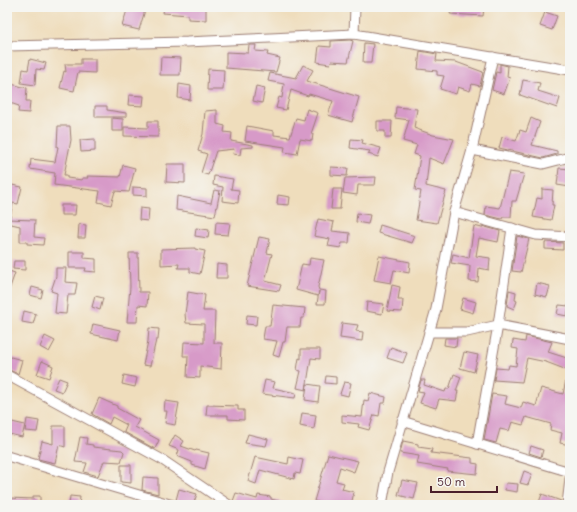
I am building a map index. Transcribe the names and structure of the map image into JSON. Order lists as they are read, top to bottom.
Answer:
{
  "scale_bar": "50 m"
}
